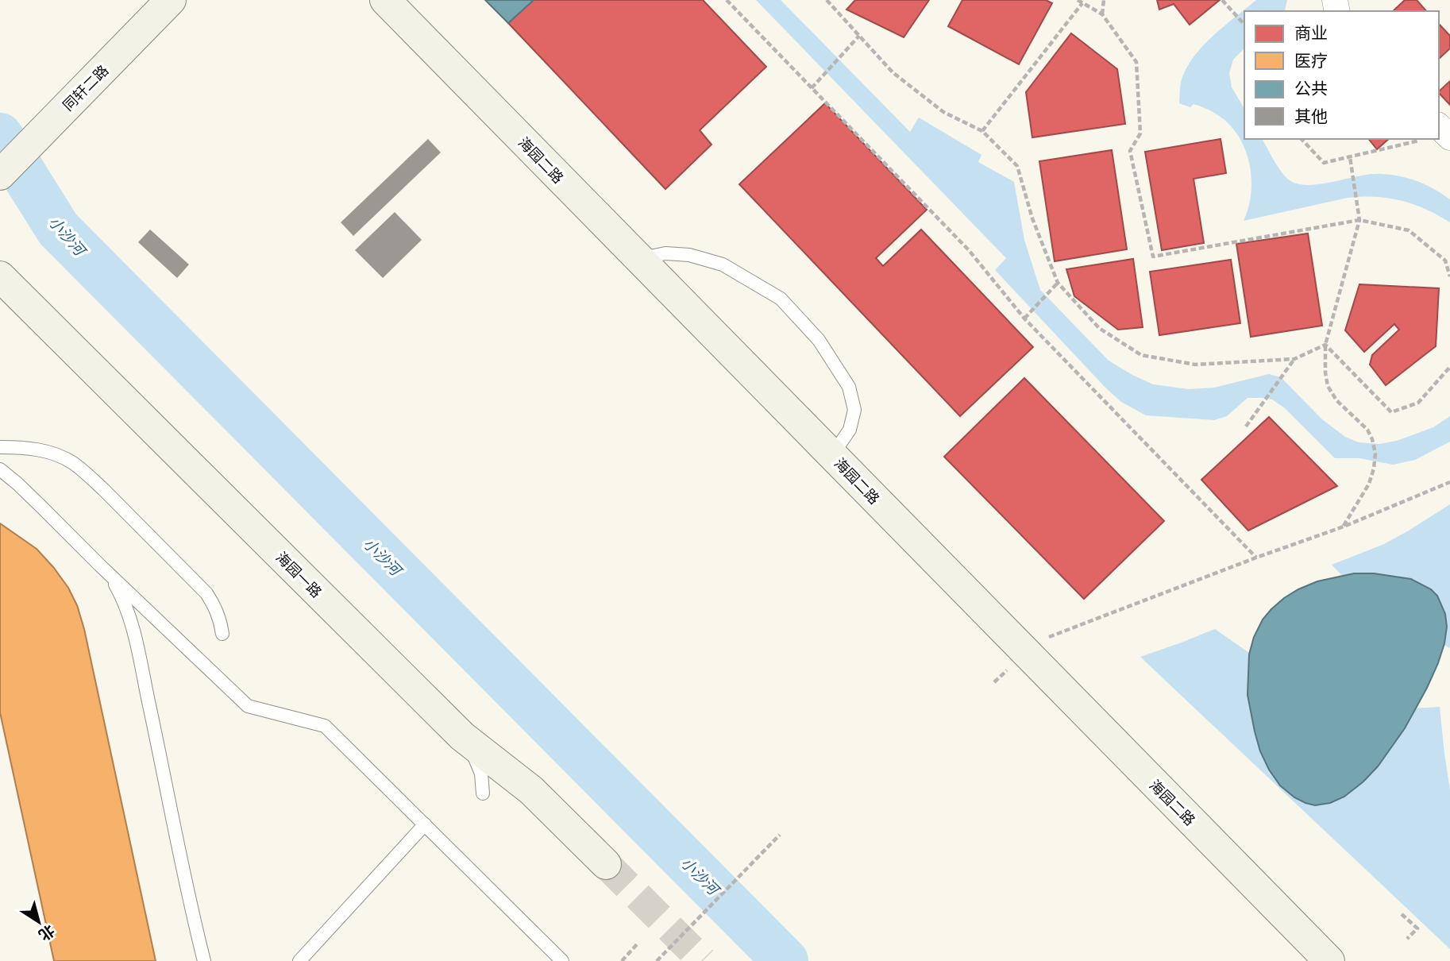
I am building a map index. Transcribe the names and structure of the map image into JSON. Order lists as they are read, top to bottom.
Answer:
{
  "streets": {
    "street": ["同轩二路", "海园二路", "海园一路"]
  },
  "water": ["小沙河"],
  "legend": [
    "商业",
    "医疗",
    "公共",
    "其他"
  ],
  "north": "bottom right"
}
